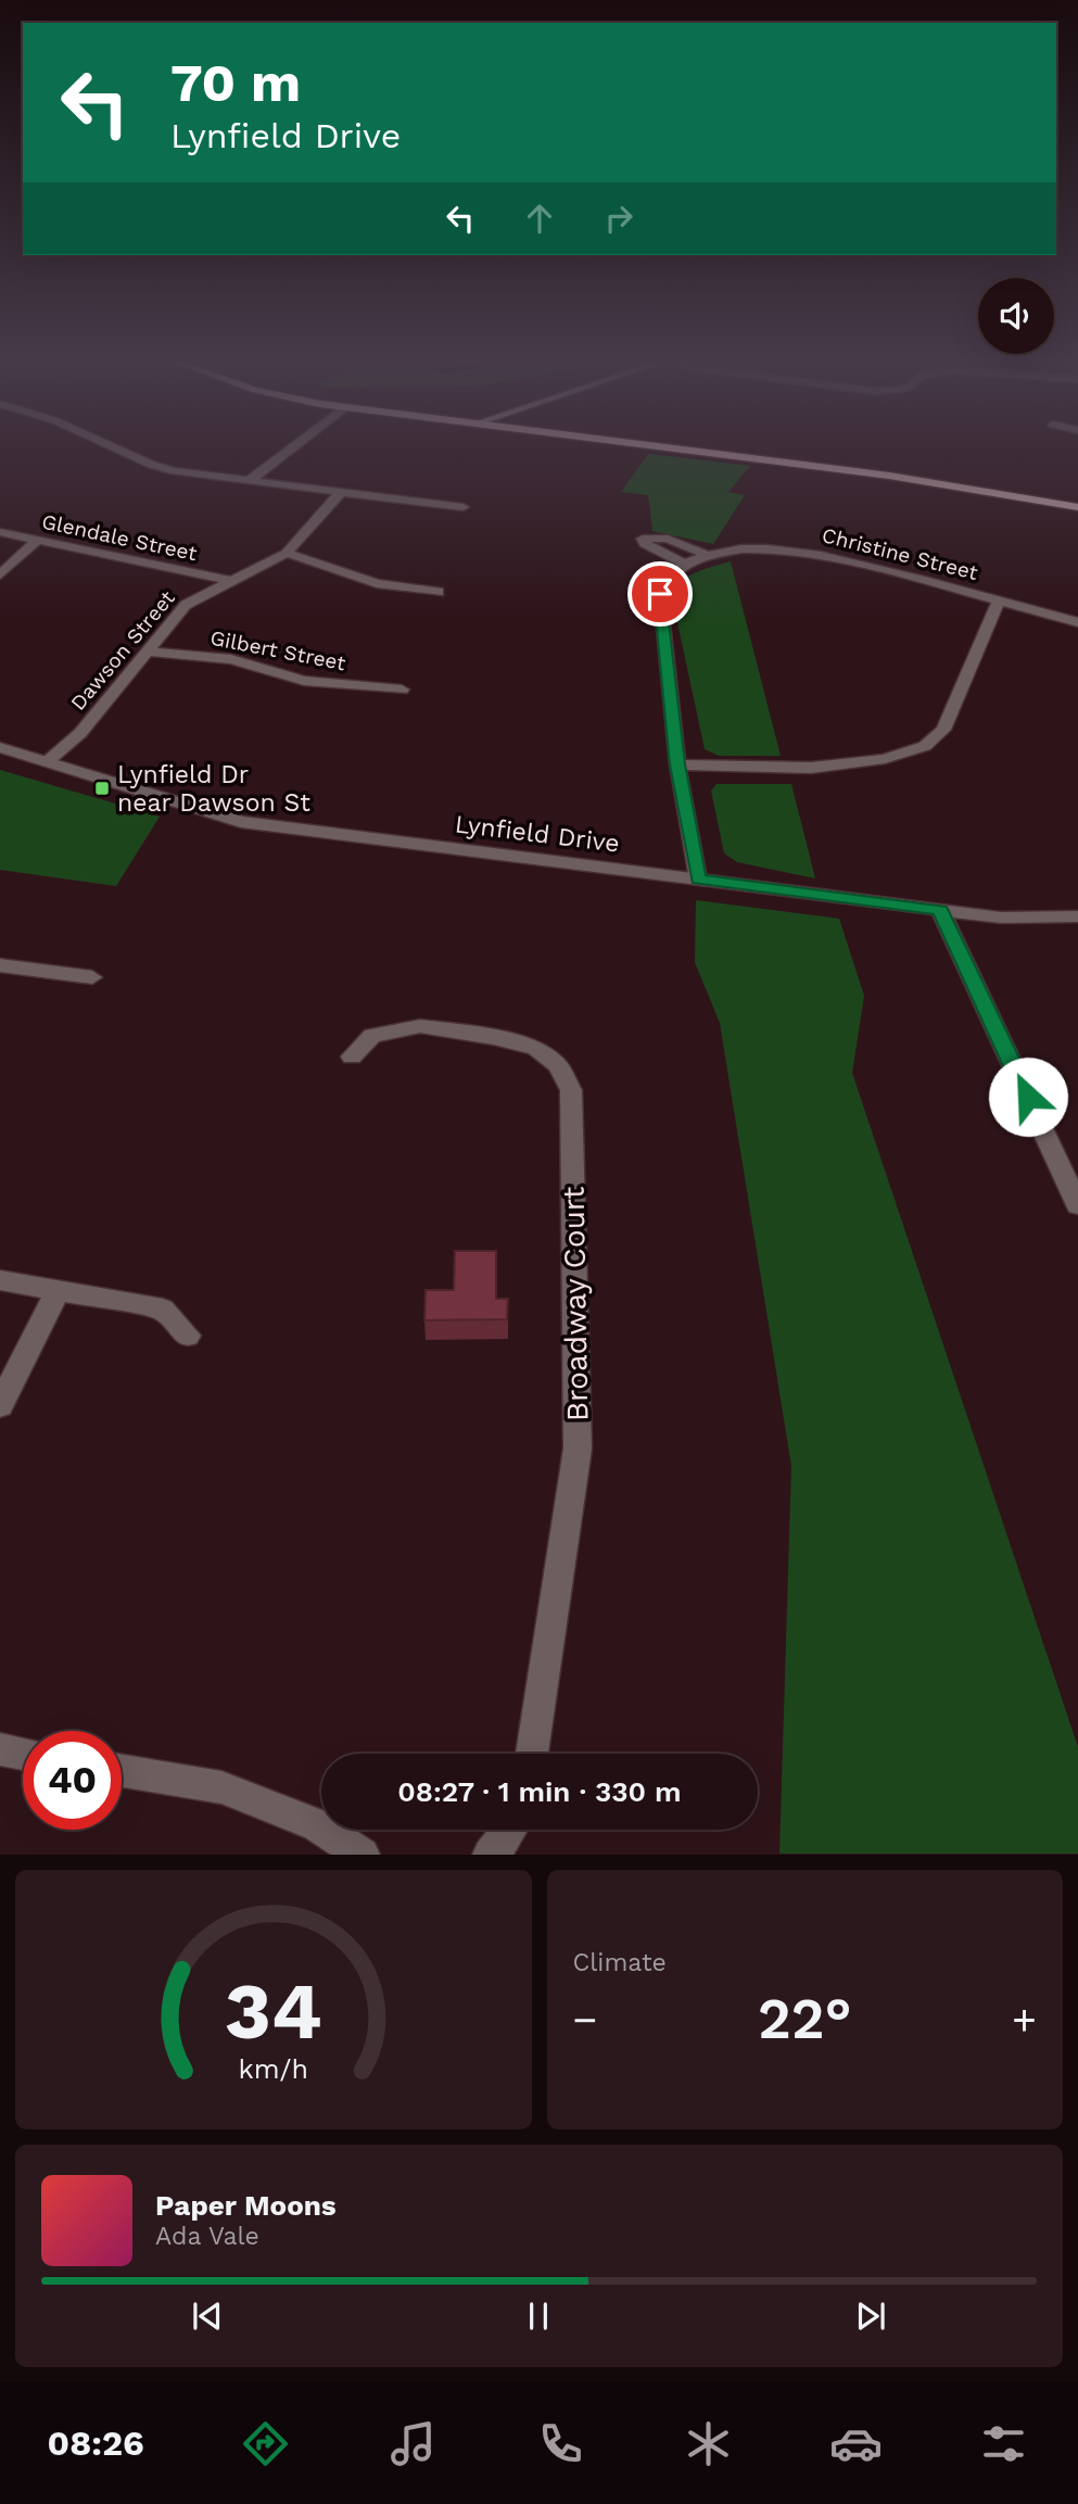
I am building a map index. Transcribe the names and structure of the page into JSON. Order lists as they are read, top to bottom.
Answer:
{
  "streets": {
    "street": [
      "Glendale Street",
      "Christine Street",
      "Dawson Street",
      "Gilbert Street",
      "Lynfield Drive",
      "Broadway Court"
    ]
  },
  "crossings": [
    ["Glendale Street", "Dawson Street"],
    ["Christine Street", "Lynfield Drive"],
    ["Dawson Street", "Gilbert Street"],
    ["Dawson Street", "Lynfield Drive"]
  ],
  "places": {
    "transit": ["Lynfield Dr near Dawson St"]
  },
  "page": {
    "turn": ["70 m", "Lynfield Drive"],
    "limit": "40",
    "trip": "08:27 · 1 min · 330 m",
    "tile": "Climate",
    "heat": ["−", "22°", "+"],
    "song": ["Paper Moons", "Ada Vale"],
    "tabs": "08:26",
    "gauge": ["34", "km/h"]
  }
}
